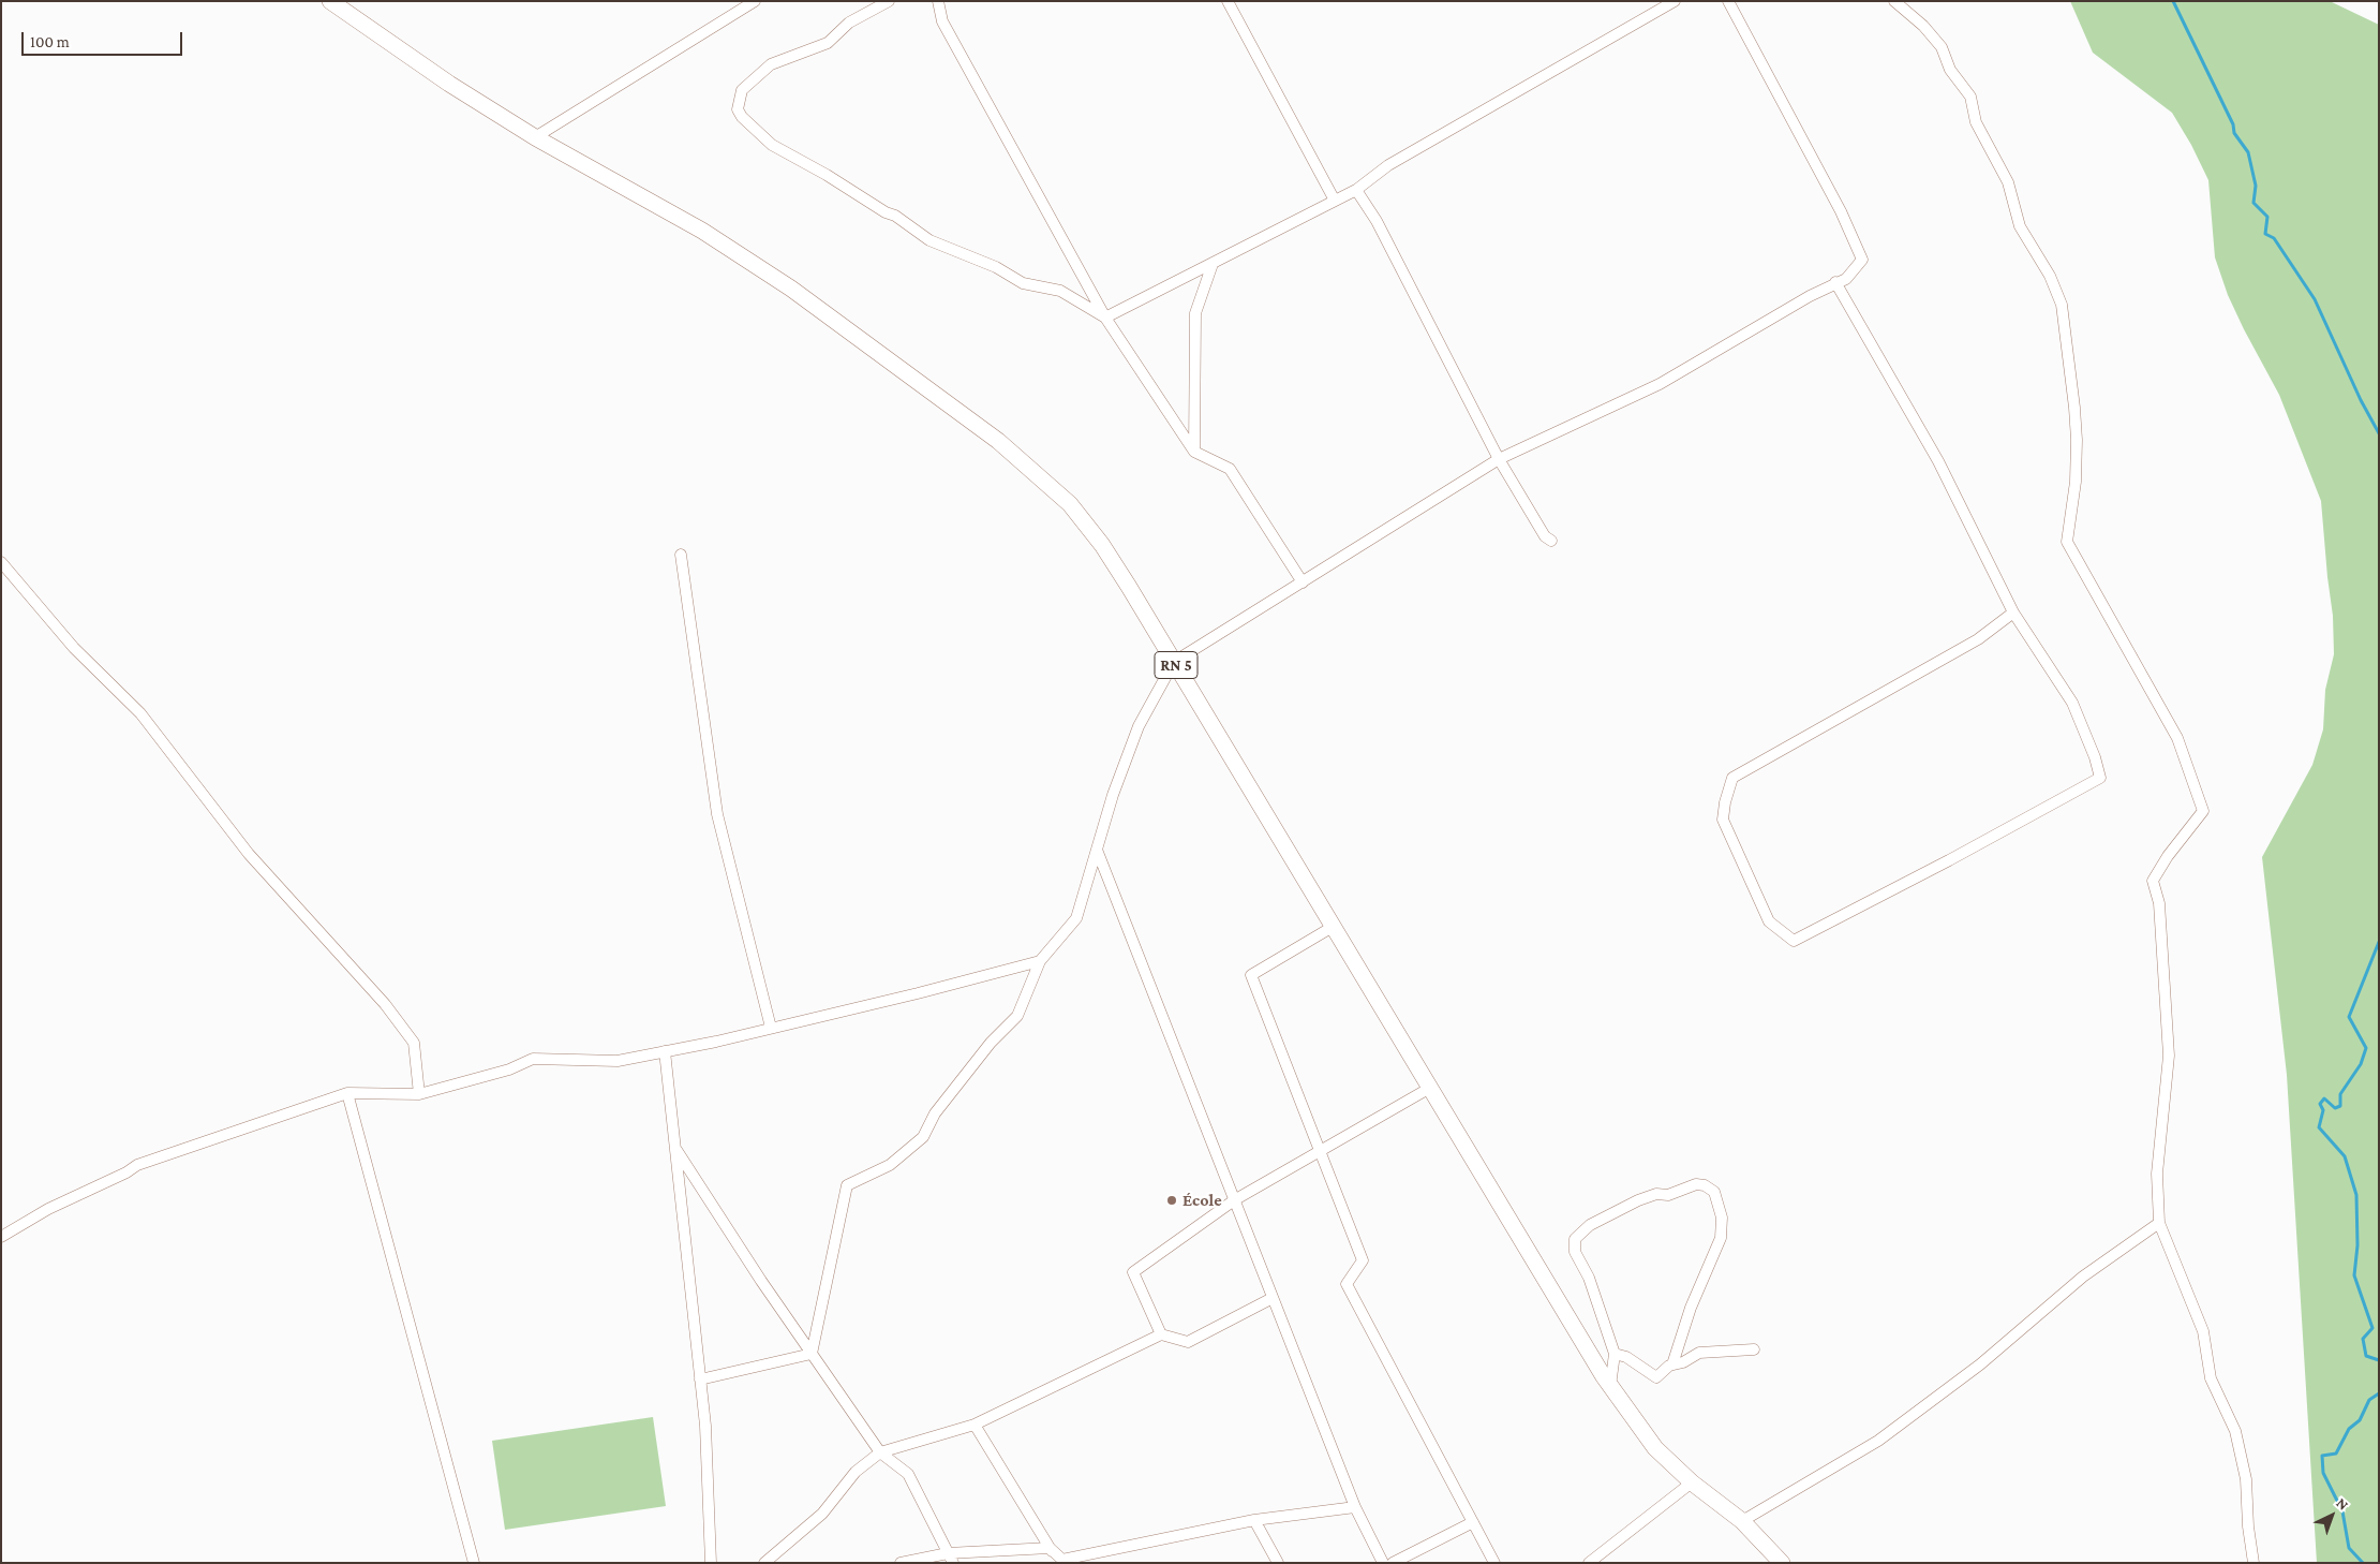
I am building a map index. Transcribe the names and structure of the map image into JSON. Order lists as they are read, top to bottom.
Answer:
{
  "streets": {
    "main road": ["RN 5"]
  },
  "places": ["École"],
  "scale_bar": "100 m",
  "north": "top right"
}
